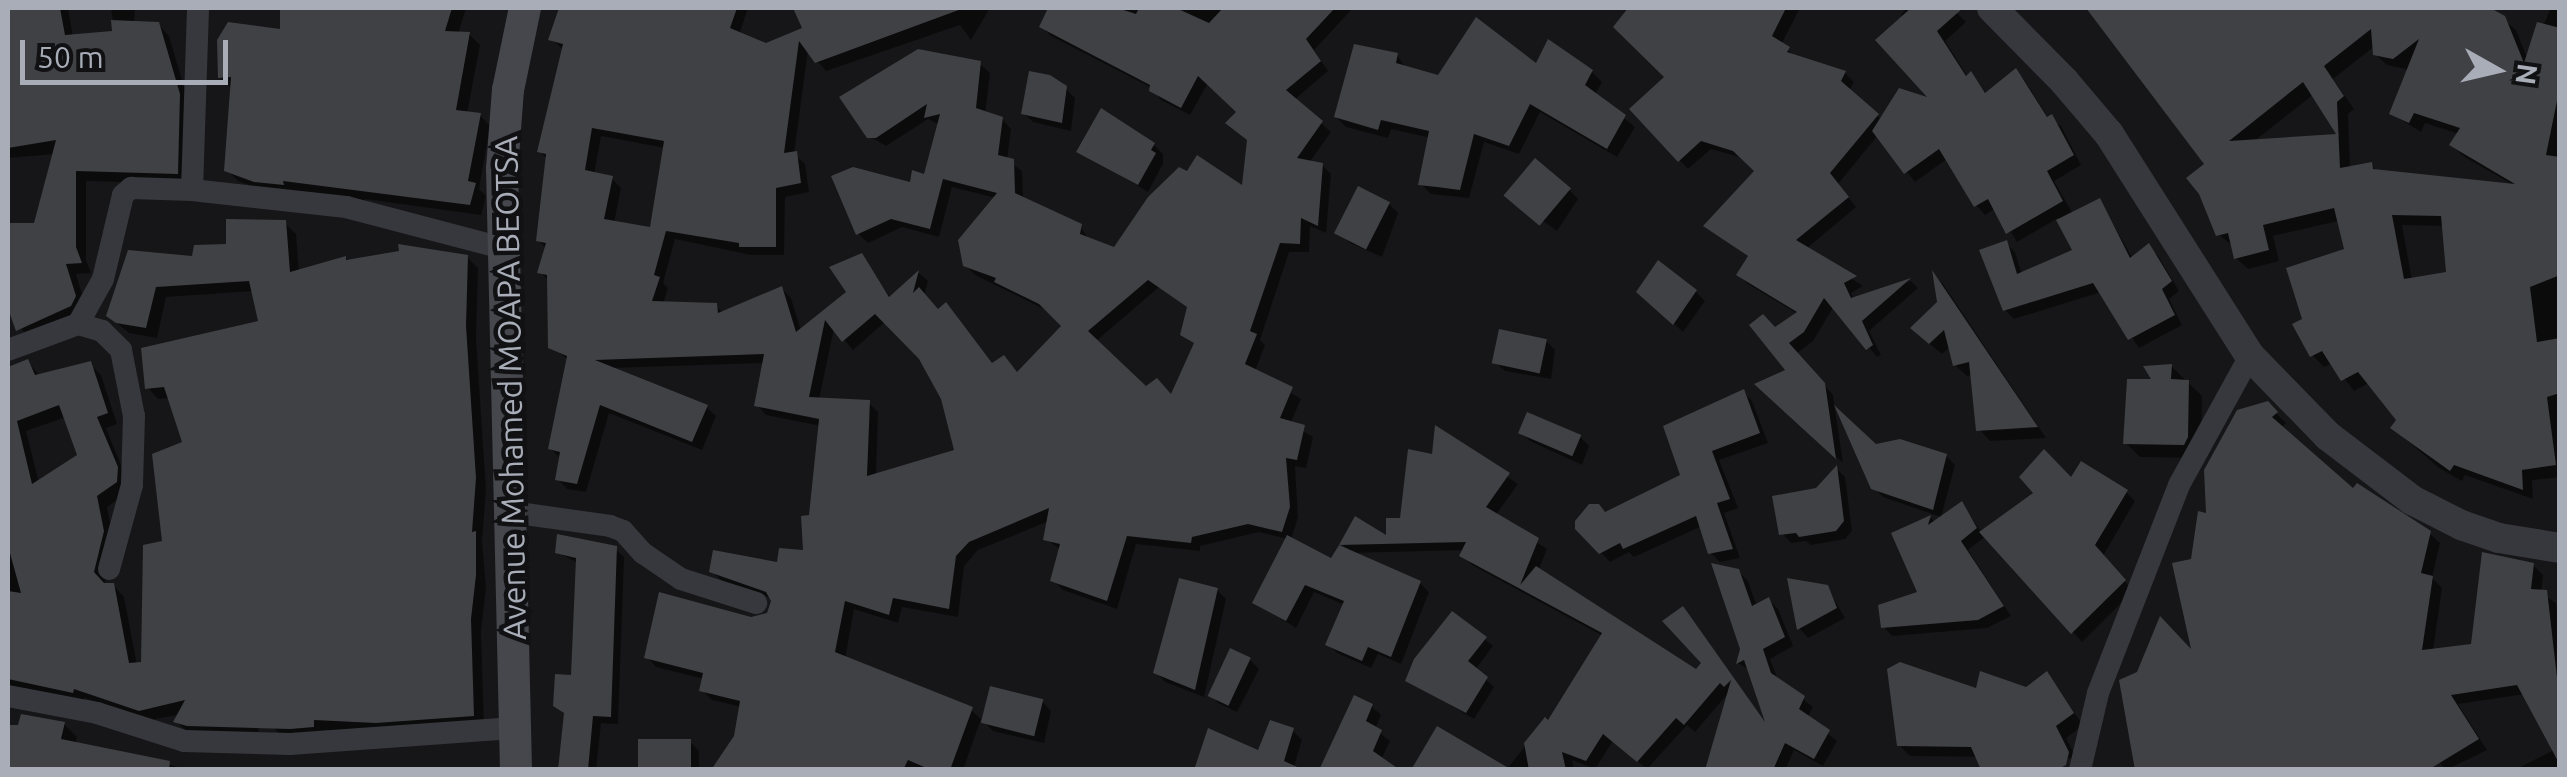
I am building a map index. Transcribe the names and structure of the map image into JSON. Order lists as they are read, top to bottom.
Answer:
{
  "streets": {
    "main road": ["Avenue Mohamed MOAPA BEOTSA"]
  },
  "scale_bar": "50 m",
  "north": "right"
}
